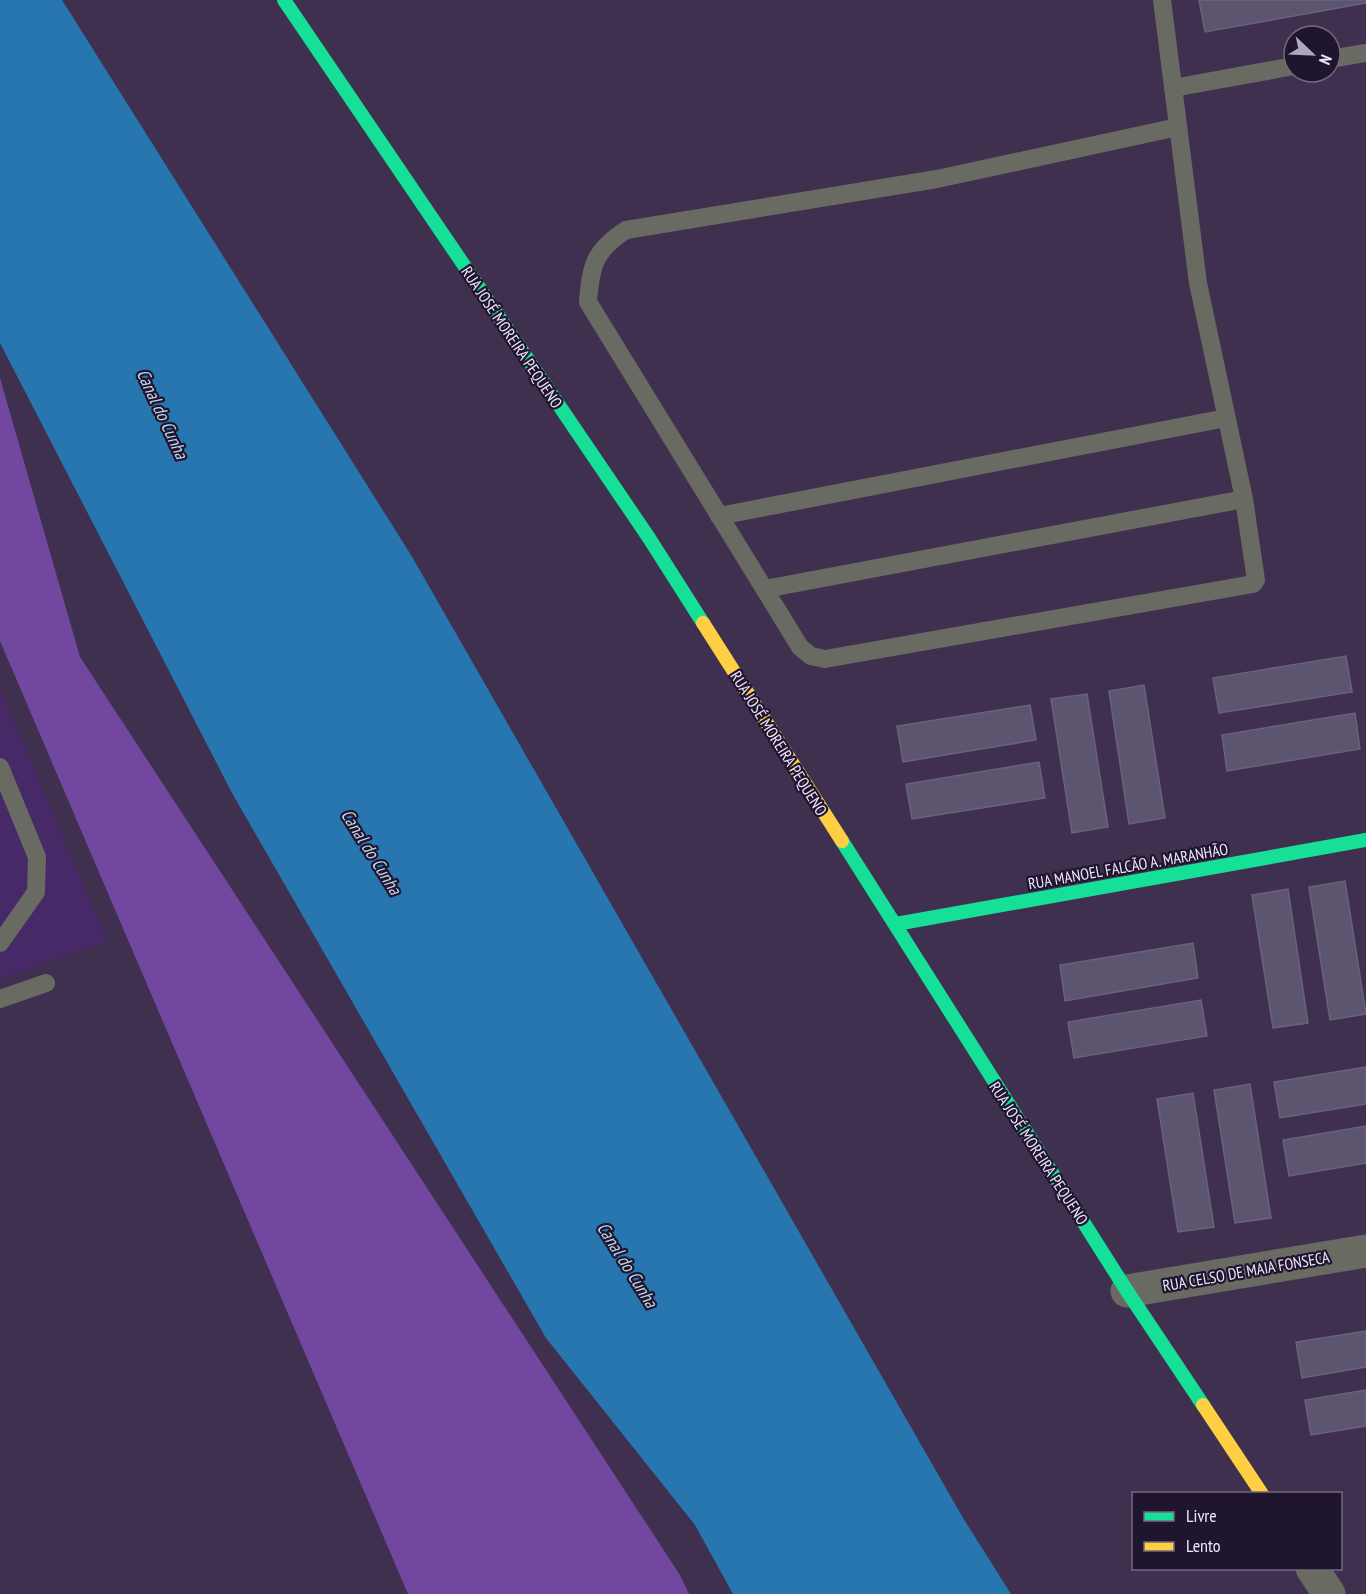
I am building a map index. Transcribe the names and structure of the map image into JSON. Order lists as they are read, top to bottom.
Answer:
{
  "streets": {
    "street": ["RUA JOSÉ MOREIRA PEQUENO", "RUA MANOEL FALCÃO A. MARANHÃO", "RUA CELSO DE MAIA FONSECA"]
  },
  "crossings": [
    ["RUA JOSÉ MOREIRA PEQUENO", "RUA MANOEL FALCÃO A. MARANHÃO"],
    ["RUA JOSÉ MOREIRA PEQUENO", "RUA CELSO DE MAIA FONSECA"]
  ],
  "water": ["Canal do Cunha"],
  "legend": ["Livre", "Lento"],
  "north": "bottom right"
}
